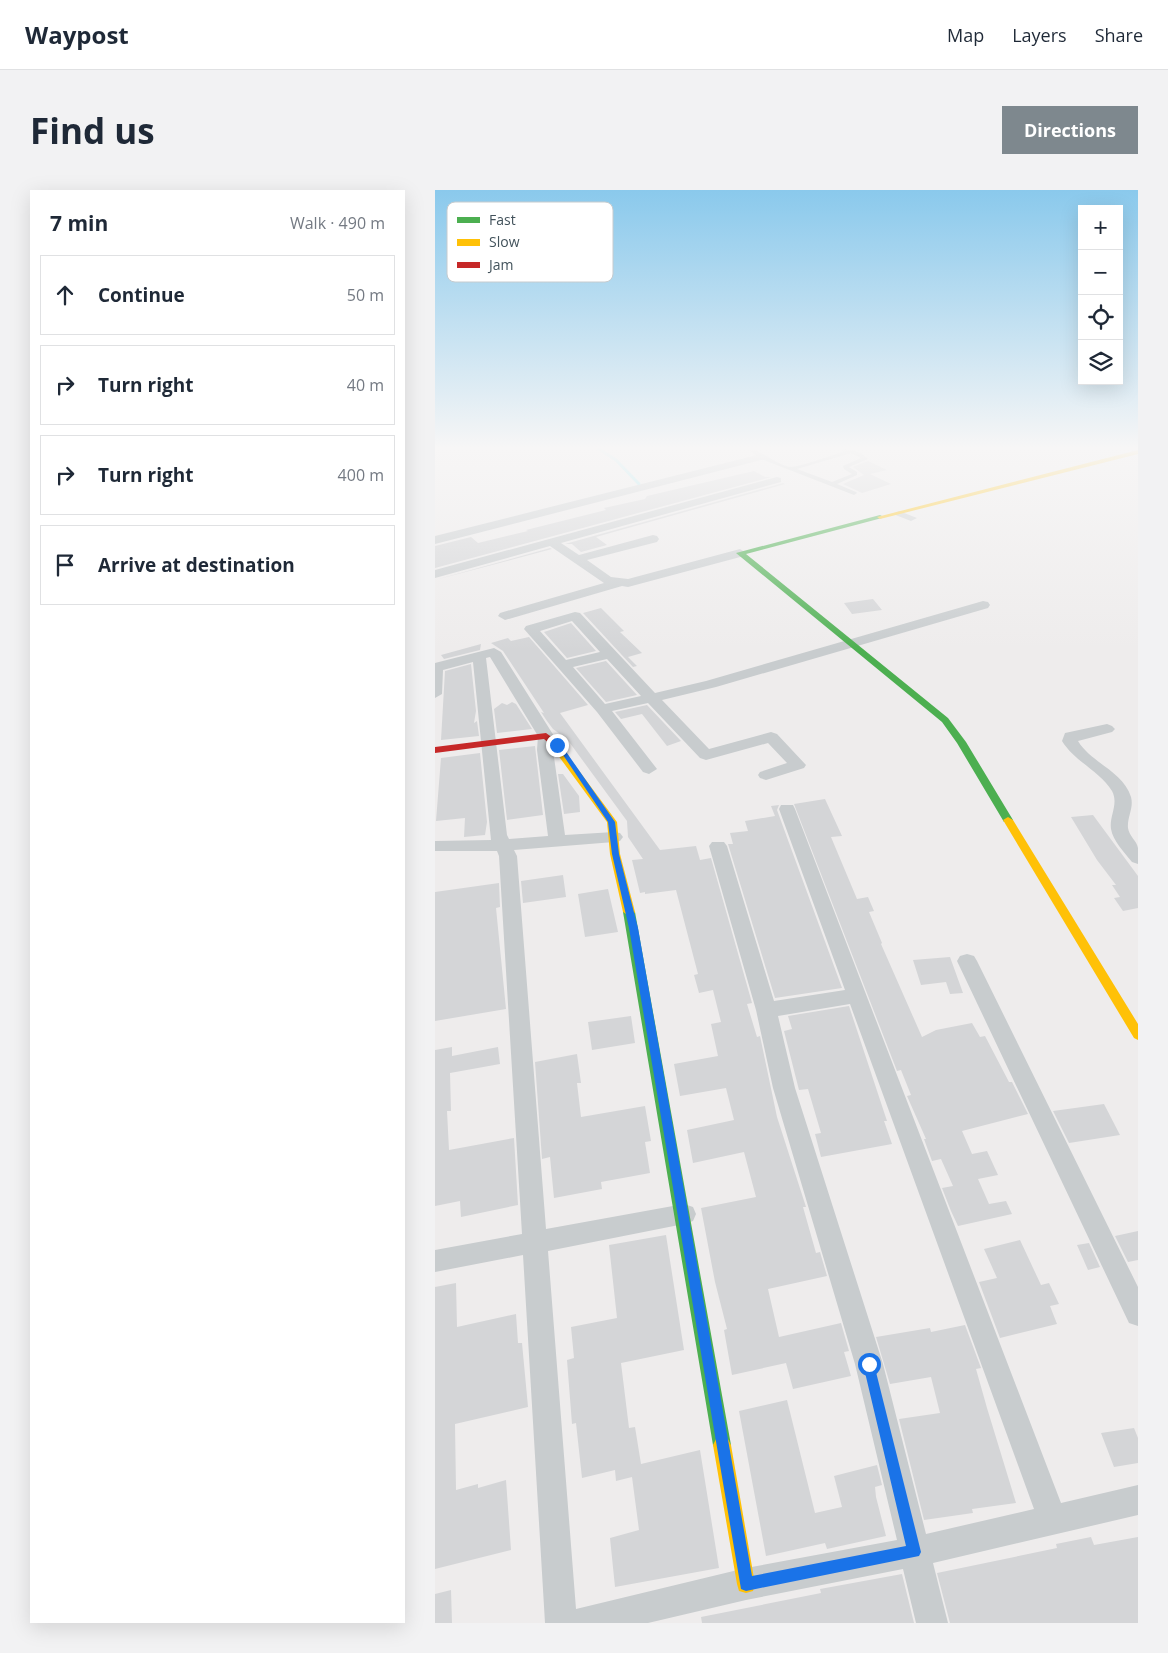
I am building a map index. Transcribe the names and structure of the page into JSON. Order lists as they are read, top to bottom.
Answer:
{
  "legend": ["Fast", "Slow", "Jam"],
  "page": {
    "header": "Waypost",
    "nav": ["Map", "Layers", "Share"],
    "buttons": "Directions",
    "title": "Find us",
    "heading": ["7 min", "Walk · 490 m"],
    "map_buttons": ["+", "−"],
    "list": [
      ["Continue", "50 m"],
      ["Turn right", "40 m"],
      ["Turn right", "400 m"],
      "Arrive at destination"
    ]
  }
}
